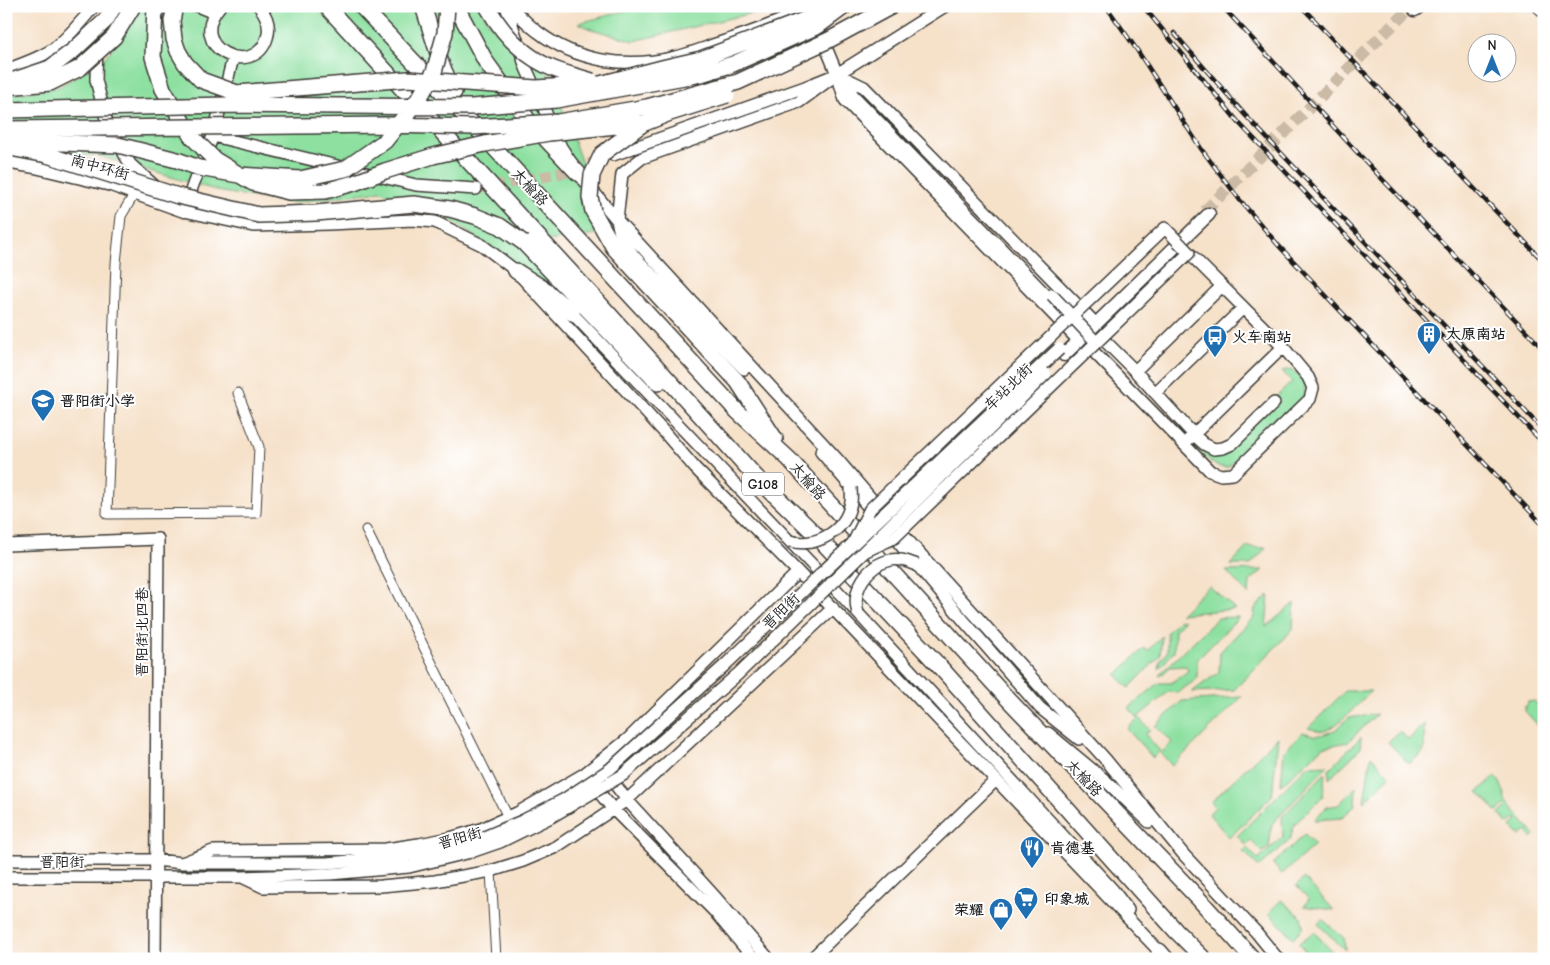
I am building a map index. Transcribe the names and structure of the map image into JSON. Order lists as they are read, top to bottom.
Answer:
{
  "streets": {
    "highway": ["太榆路", "G108"],
    "main road": ["南中环街", "晋阳街", "晋阳街北四巷"]
  },
  "crossings": [
    ["晋阳街", "晋阳街北四巷"]
  ],
  "places": {
    "building": ["太原南站"],
    "bus stop": ["火车南站"],
    "school or university": ["晋阳街小学"],
    "restaurant": ["肯德基"],
    "supermarket": ["印象城"],
    "shop": ["荣耀"]
  },
  "north": "top"
}
